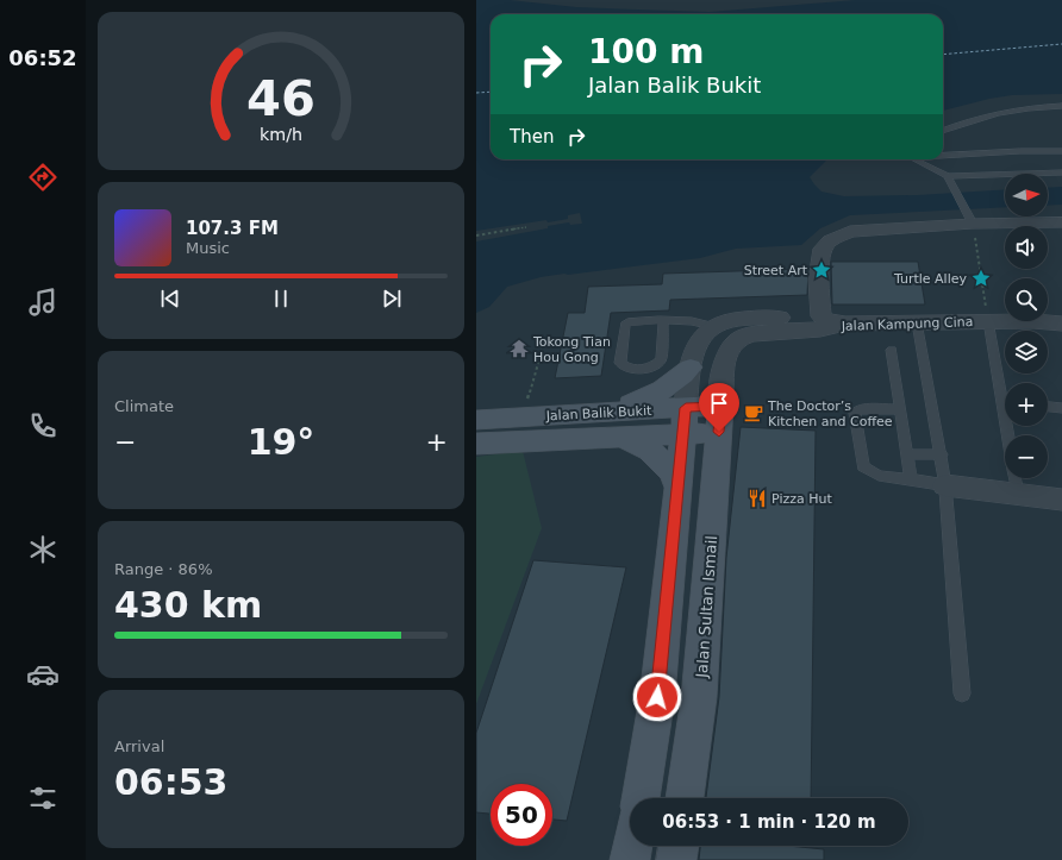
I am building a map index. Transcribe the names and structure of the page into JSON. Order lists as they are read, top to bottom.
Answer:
{
  "streets": {
    "main road": ["Jalan Balik Bukit", "Jalan Sultan Ismail"],
    "street": ["Jalan Kampung Cina"]
  },
  "crossings": [
    ["Jalan Kampung Cina", "Jalan Balik Bukit"],
    ["Jalan Kampung Cina", "Jalan Sultan Ismail"],
    ["Jalan Balik Bukit", "Jalan Sultan Ismail"]
  ],
  "places": {
    "place": ["Street Art", "Turtle Alley"],
    "temple": ["Tokong Tian Hou Gong"],
    "cafe": ["The Doctor’s Kitchen and Coffee"],
    "restaurant": ["Pizza Hut"]
  },
  "north": "right",
  "page": {
    "tabs": "06:52",
    "turn": ["100 m", "Jalan Balik Bukit"],
    "then": "Then",
    "map_buttons": ["+", "−"],
    "song": ["107.3 FM", "Music"],
    "tile": [
      "Climate",
      ["Range · 86%", "430 km"],
      ["Arrival", "06:53"]
    ],
    "heat": ["−", "19°", "+"],
    "limit": "50",
    "trip": "06:53 · 1 min · 120 m",
    "gauge": ["46", "km/h"]
  }
}
